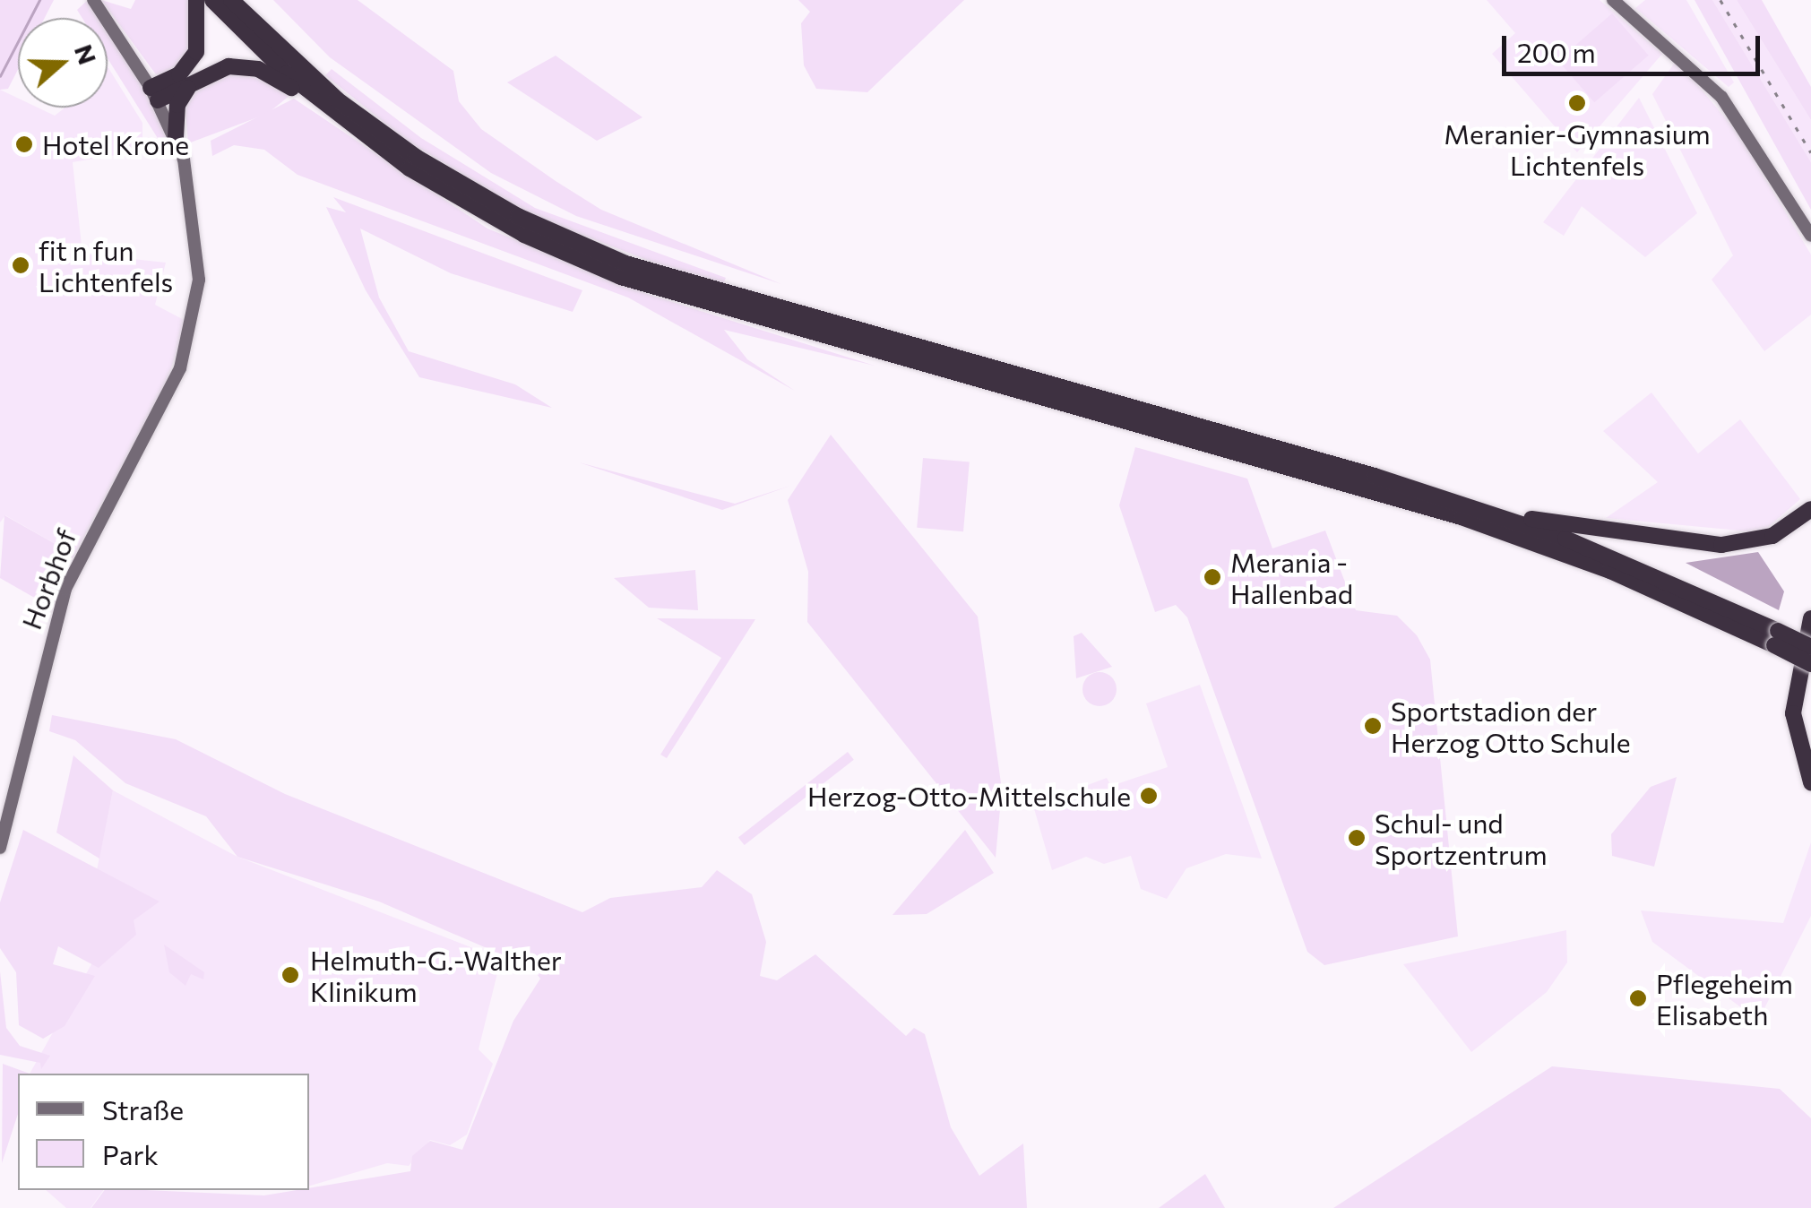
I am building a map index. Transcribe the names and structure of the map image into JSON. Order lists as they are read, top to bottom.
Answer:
{
  "streets": {
    "main road": ["Horbhof"]
  },
  "places": [
    "Meranier-Gymnasium Lichtenfels",
    "Hotel Krone",
    "fit n fun Lichtenfels",
    "Merania - Hallenbad",
    "Sportstadion der Herzog Otto Schule",
    "Herzog-Otto-Mittelschule",
    "Schul- und Sportzentrum",
    "Helmuth-G.-Walther Klinikum",
    "Pflegeheim Elisabeth"
  ],
  "legend": ["Straße", "Park"],
  "scale_bar": "200 m",
  "north": "right"
}
